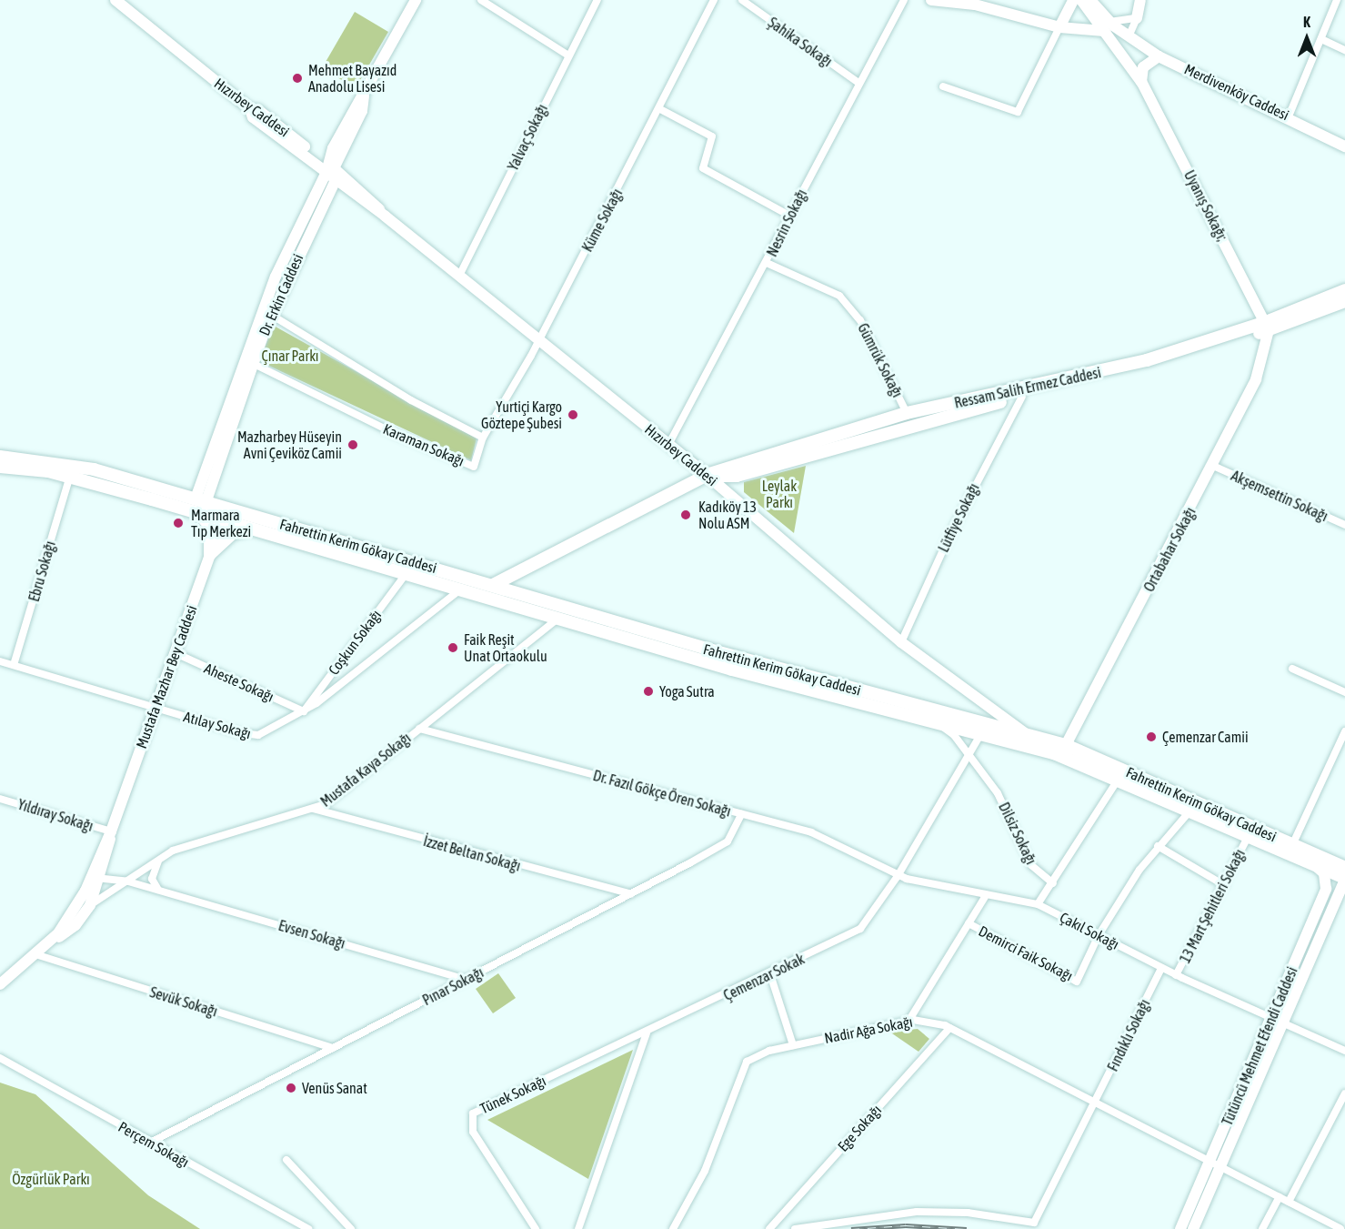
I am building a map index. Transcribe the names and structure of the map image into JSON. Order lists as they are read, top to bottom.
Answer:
{
  "streets": {
    "main road": ["Ressam Salih Ermez Caddesi", "Fahrettin Kerim Gökay Caddesi"],
    "street": [
      "Şahika Sokağı",
      "Merdivenköy Caddesi",
      "Hızırbey Caddesi",
      "Yalvaç Sokağı",
      "Uyanış Sokağı;",
      "Küme Sokağı",
      "Nesrin Sokağı",
      "Dr. Erkin Caddesi",
      "Gümrük Sokağı",
      "Karaman Sokağı",
      "Akşemsettin Sokağı",
      "Lütfiye Sokağı",
      "Ortabahar Sokağı",
      "Ebru Sokağı",
      "Coşkun Sokağı",
      "Mustafa Mazhar Bey Caddesi",
      "Aheste Sokağı",
      "Atılay Sokağı",
      "Mustafa Kaya Sokağı",
      "Dr. Fazıl Gökçe Ören Sokağı",
      "Yıldıray Sokağı",
      "Dilsiz Sokağı",
      "İzzet Beltan Sokağı",
      "13 Mart Şehitleri Sokağı",
      "Çakıl Sokağı",
      "Evsen Sokağı",
      "Demirci Faik Sokağı",
      "Çemenzar Sokak",
      "Pınar Sokağı",
      "Sevük Sokağı",
      "Nadir Ağa Sokağı",
      "Fındıklı Sokağı",
      "Tütüncü Mehmet Efendi Caddesi",
      "Tünek Sokağı",
      "Ege Sokağı",
      "Perçem Sokağı"
    ]
  },
  "crossings": [
    ["Şahika Sokağı", "Nesrin Sokağı"],
    ["Merdivenköy Caddesi", "Uyanış Sokağı;"],
    ["Hızırbey Caddesi", "Yalvaç Sokağı"],
    ["Hızırbey Caddesi", "Küme Sokağı"],
    ["Hızırbey Caddesi", "Nesrin Sokağı"],
    ["Hızırbey Caddesi", "Dr. Erkin Caddesi"],
    ["Hızırbey Caddesi", "Ressam Salih Ermez Caddesi"],
    ["Hızırbey Caddesi", "Lütfiye Sokağı"],
    ["Hızırbey Caddesi", "Fahrettin Kerim Gökay Caddesi"],
    ["Uyanış Sokağı;", "Ressam Salih Ermez Caddesi"],
    ["Uyanış Sokağı;", "Ortabahar Sokağı"],
    ["Küme Sokağı", "Karaman Sokağı"],
    ["Nesrin Sokağı", "Gümrük Sokağı"],
    ["Dr. Erkin Caddesi", "Karaman Sokağı"],
    ["Dr. Erkin Caddesi", "Fahrettin Kerim Gökay Caddesi"],
    ["Gümrük Sokağı", "Ressam Salih Ermez Caddesi"],
    ["Ressam Salih Ermez Caddesi", "Lütfiye Sokağı"],
    ["Ressam Salih Ermez Caddesi", "Ortabahar Sokağı"],
    ["Akşemsettin Sokağı", "Ortabahar Sokağı"],
    ["Fahrettin Kerim Gökay Caddesi", "Ortabahar Sokağı"],
    ["Fahrettin Kerim Gökay Caddesi", "Ebru Sokağı"],
    ["Fahrettin Kerim Gökay Caddesi", "Coşkun Sokağı"],
    ["Fahrettin Kerim Gökay Caddesi", "Mustafa Mazhar Bey Caddesi"],
    ["Fahrettin Kerim Gökay Caddesi", "Atılay Sokağı"],
    ["Fahrettin Kerim Gökay Caddesi", "Mustafa Kaya Sokağı"],
    ["Fahrettin Kerim Gökay Caddesi", "Dilsiz Sokağı"],
    ["Fahrettin Kerim Gökay Caddesi", "13 Mart Şehitleri Sokağı"],
    ["Fahrettin Kerim Gökay Caddesi", "Demirci Faik Sokağı"],
    ["Fahrettin Kerim Gökay Caddesi", "Çemenzar Sokak"],
    ["Fahrettin Kerim Gökay Caddesi", "Tütüncü Mehmet Efendi Caddesi"],
    ["Ebru Sokağı", "Atılay Sokağı"],
    ["Coşkun Sokağı", "Aheste Sokağı"],
    ["Coşkun Sokağı", "Atılay Sokağı"],
    ["Mustafa Mazhar Bey Caddesi", "Aheste Sokağı"],
    ["Mustafa Mazhar Bey Caddesi", "Atılay Sokağı"],
    ["Mustafa Mazhar Bey Caddesi", "Mustafa Kaya Sokağı"],
    ["Mustafa Mazhar Bey Caddesi", "Yıldıray Sokağı"],
    ["Mustafa Mazhar Bey Caddesi", "Evsen Sokağı"],
    ["Mustafa Mazhar Bey Caddesi", "Sevük Sokağı"],
    ["Aheste Sokağı", "Atılay Sokağı"],
    ["Mustafa Kaya Sokağı", "Dr. Fazıl Gökçe Ören Sokağı"],
    ["Mustafa Kaya Sokağı", "İzzet Beltan Sokağı"],
    ["Mustafa Kaya Sokağı", "Evsen Sokağı"],
    ["Dr. Fazıl Gökçe Ören Sokağı", "Çakıl Sokağı"],
    ["Dr. Fazıl Gökçe Ören Sokağı", "Çemenzar Sokak"],
    ["Dr. Fazıl Gökçe Ören Sokağı", "Pınar Sokağı"],
    ["Dilsiz Sokağı", "Çemenzar Sokak"],
    ["İzzet Beltan Sokağı", "Pınar Sokağı"],
    ["13 Mart Şehitleri Sokağı", "Çakıl Sokağı"],
    ["Çakıl Sokağı", "Demirci Faik Sokağı"],
    ["Çakıl Sokağı", "Çemenzar Sokak"],
    ["Çakıl Sokağı", "Fındıklı Sokağı"],
    ["Çakıl Sokağı", "Tütüncü Mehmet Efendi Caddesi"],
    ["Evsen Sokağı", "Pınar Sokağı"],
    ["Çemenzar Sokak", "Tünek Sokağı"],
    ["Pınar Sokağı", "Sevük Sokağı"],
    ["Pınar Sokağı", "Perçem Sokağı"],
    ["Nadir Ağa Sokağı", "Fındıklı Sokağı"],
    ["Nadir Ağa Sokağı", "Tütüncü Mehmet Efendi Caddesi"],
    ["Nadir Ağa Sokağı", "Ege Sokağı"]
  ],
  "parks": ["Çınar Parkı", "Leylak Parkı", "Özgürlük Parkı"],
  "places": [
    "Mehmet Bayazıd Anadolu Lisesi",
    "Yurtiçi Kargo Göztepe Şubesi",
    "Mazharbey Hüseyin Avni Çeviköz Camii",
    "Kadıköy 13 Nolu ASM",
    "Marmara Tıp Merkezi",
    "Faik Reşit Unat Ortaokulu",
    "Yoga Sutra",
    "Çemenzar Camii",
    "Venüs Sanat"
  ],
  "north": "top"
}
